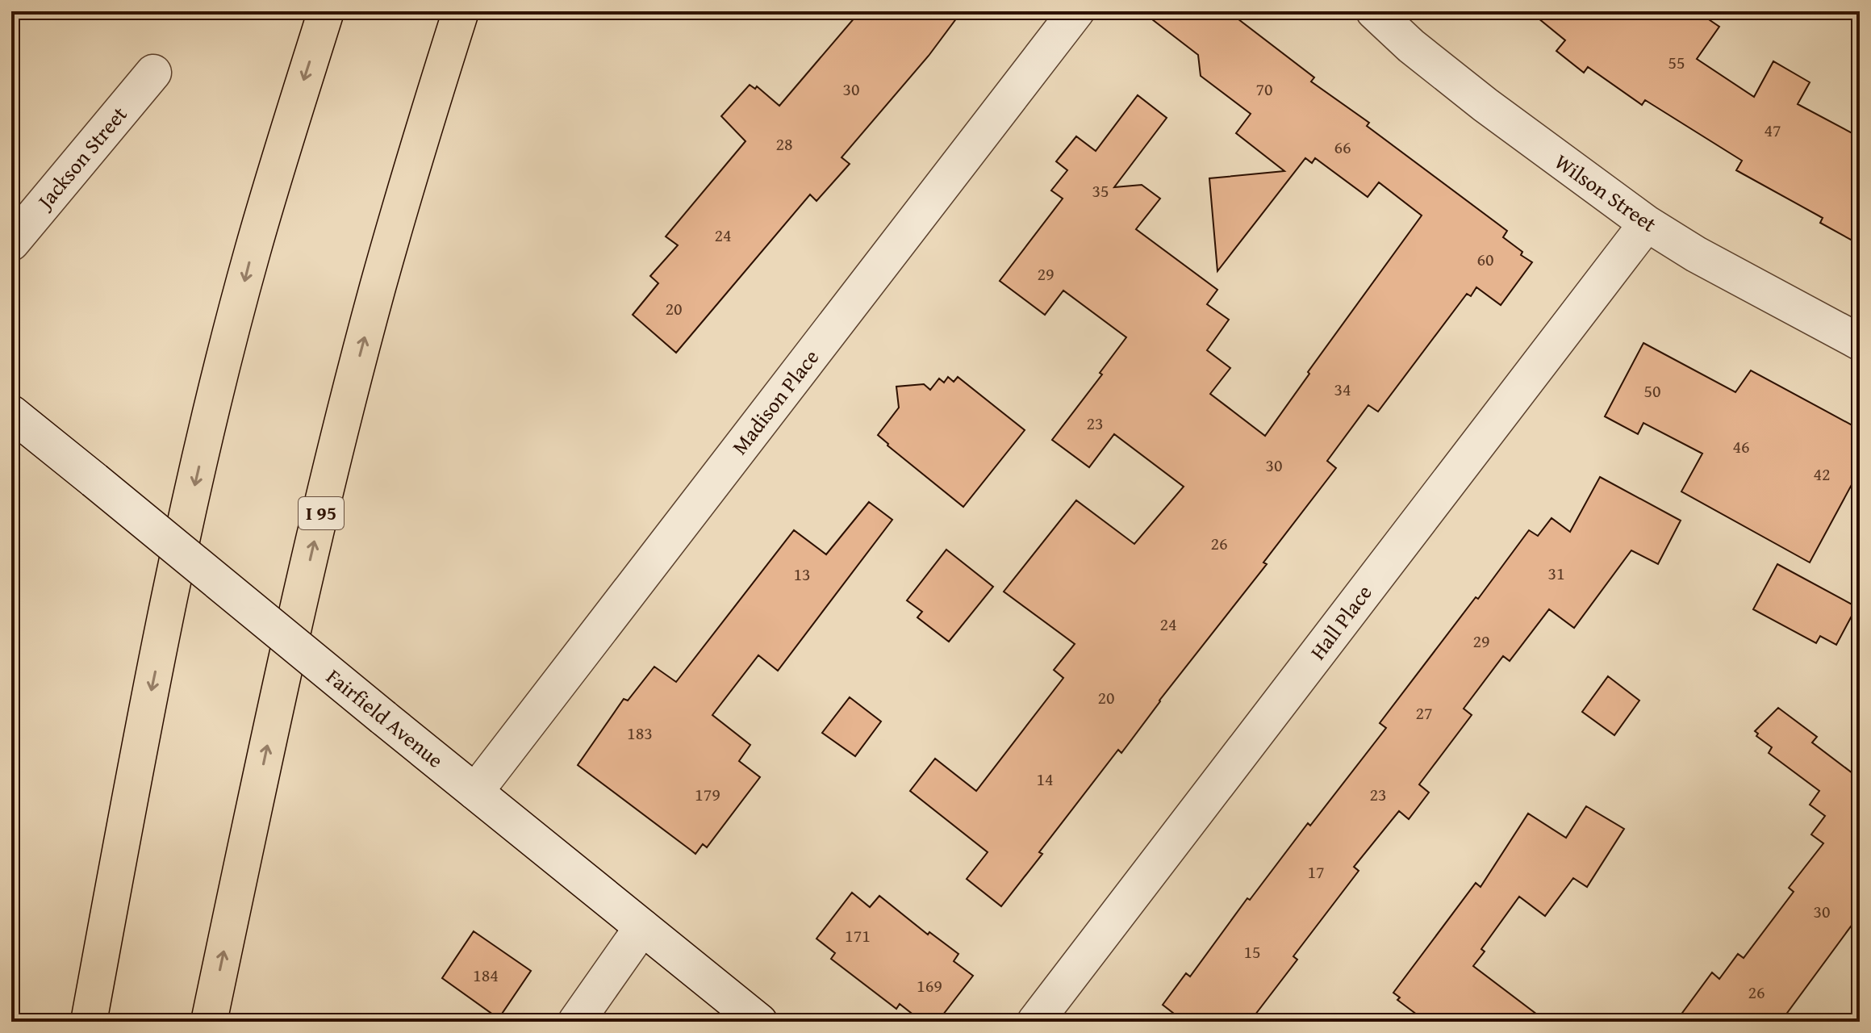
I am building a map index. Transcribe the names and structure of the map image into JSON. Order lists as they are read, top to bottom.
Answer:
{
  "streets": {
    "highway": ["I 95"],
    "street": [
      "Jackson Street",
      "Wilson Street",
      "Madison Place",
      "Hall Place",
      "Fairfield Avenue"
    ]
  },
  "crossings": [
    ["Wilson Street", "Hall Place"],
    ["Madison Place", "Fairfield Avenue"]
  ],
  "house_numbers": [
    "55",
    "30",
    "70",
    "47",
    "28",
    "66",
    "35",
    "24",
    "60",
    "29",
    "20",
    "34",
    "50",
    "23",
    "46",
    "30",
    "42",
    "26",
    "31",
    "13",
    "24",
    "29",
    "20",
    "27",
    "183",
    "14",
    "179",
    "23",
    "17",
    "30",
    "171",
    "15",
    "184",
    "169",
    "26"
  ]
}
